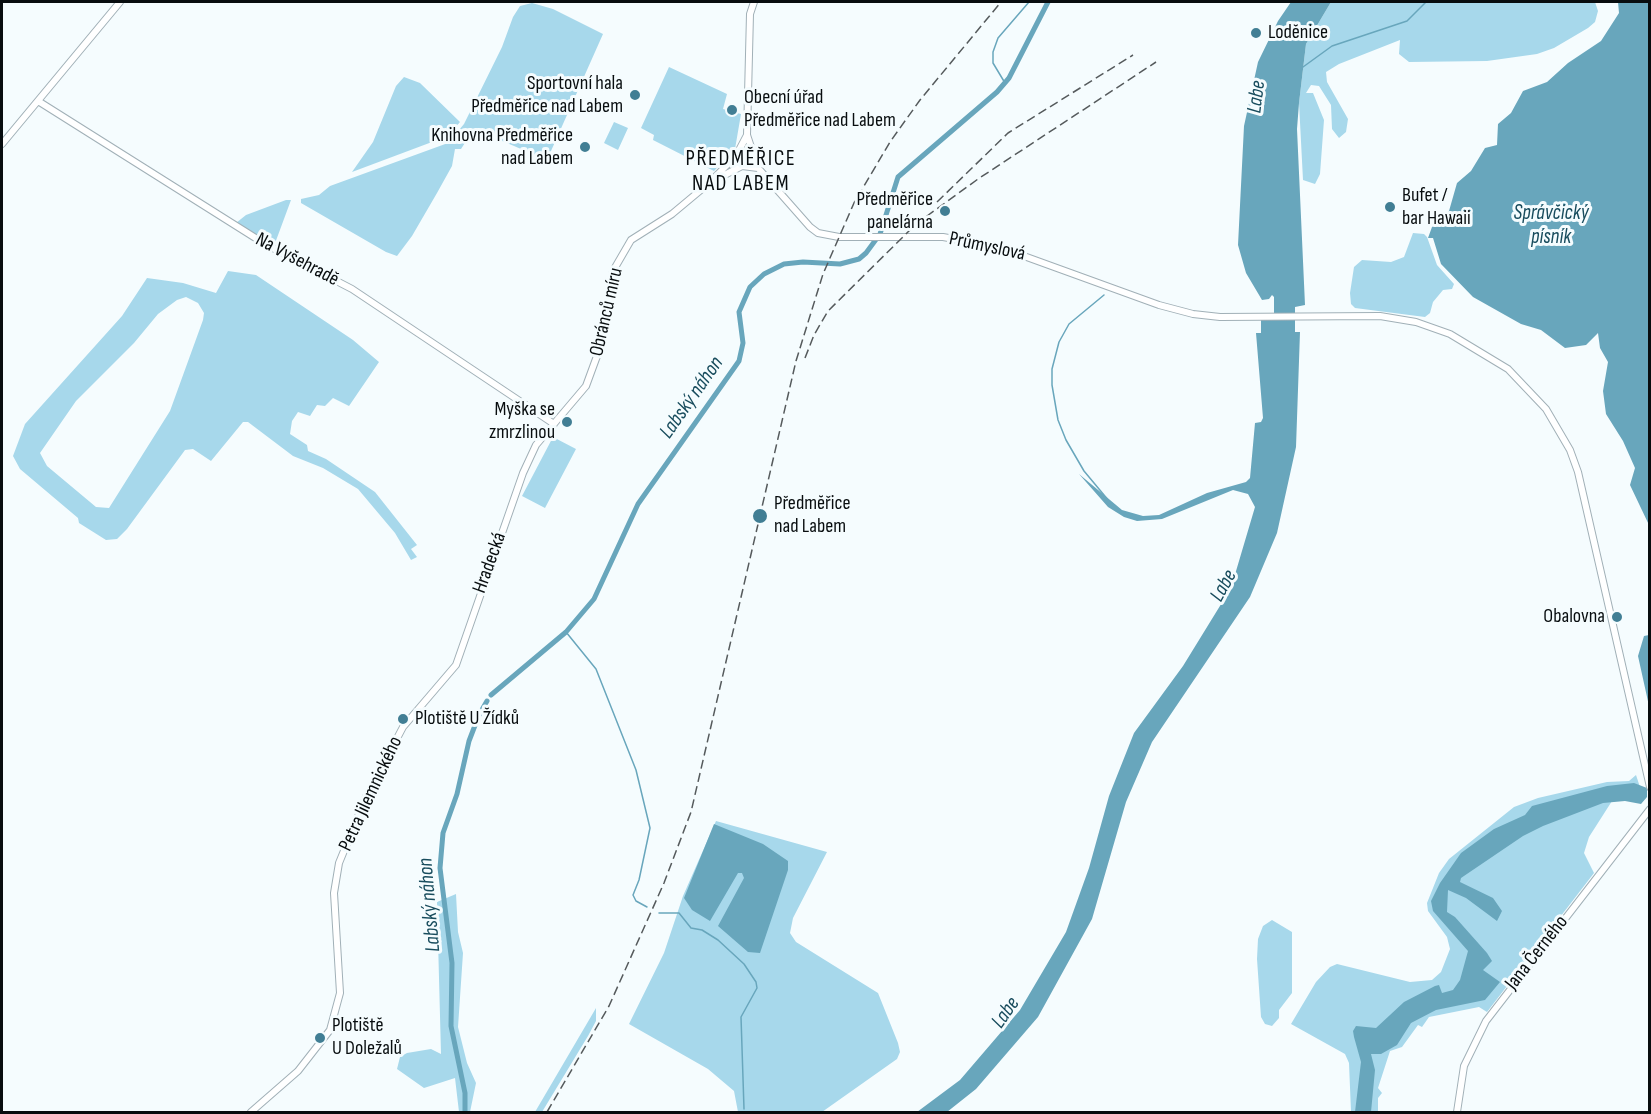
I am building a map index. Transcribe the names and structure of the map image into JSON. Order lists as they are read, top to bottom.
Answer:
{
  "streets": {
    "street": [
      "Průmyslová",
      "Na Vyšehradě",
      "Obránců míru",
      "Hradecká",
      "Petra Jilemnického",
      "Jana Černého"
    ]
  },
  "crossings": [
    ["Průmyslová", "Obránců míru"],
    ["Na Vyšehradě", "Obránců míru"],
    ["Na Vyšehradě", "Hradecká"],
    ["Obránců míru", "Hradecká"],
    ["Hradecká", "Petra Jilemnického"]
  ],
  "districts": ["PŘEDMĚŘICE NAD LABEM"],
  "water": ["Labe", "Správčický písník", "Labský náhon"],
  "places": [
    "Loděnice",
    "Sportovní hala Předměřice nad Labem",
    "Obecní úřad Předměřice nad Labem",
    "Knihovna Předměřice nad Labem",
    "Bufet / bar Hawaii",
    "Předměřice panelárna",
    "Myška se zmrzlinou",
    "Předměřice nad Labem",
    "Obalovna",
    "Plotiště U Žídků",
    "Plotiště U Doležalů"
  ]
}
